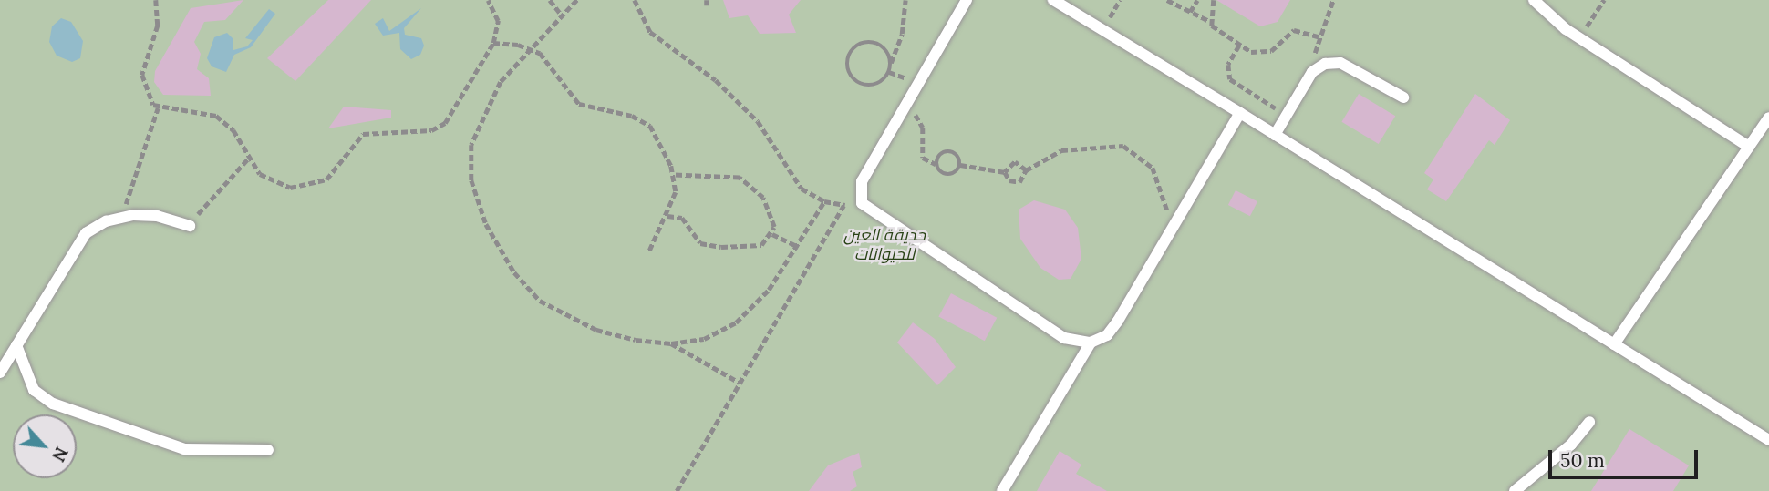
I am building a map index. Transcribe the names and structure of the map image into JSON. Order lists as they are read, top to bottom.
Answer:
{
  "parks": ["حديقة العين للحيوانات"],
  "scale_bar": "50 m",
  "north": "bottom right"
}
